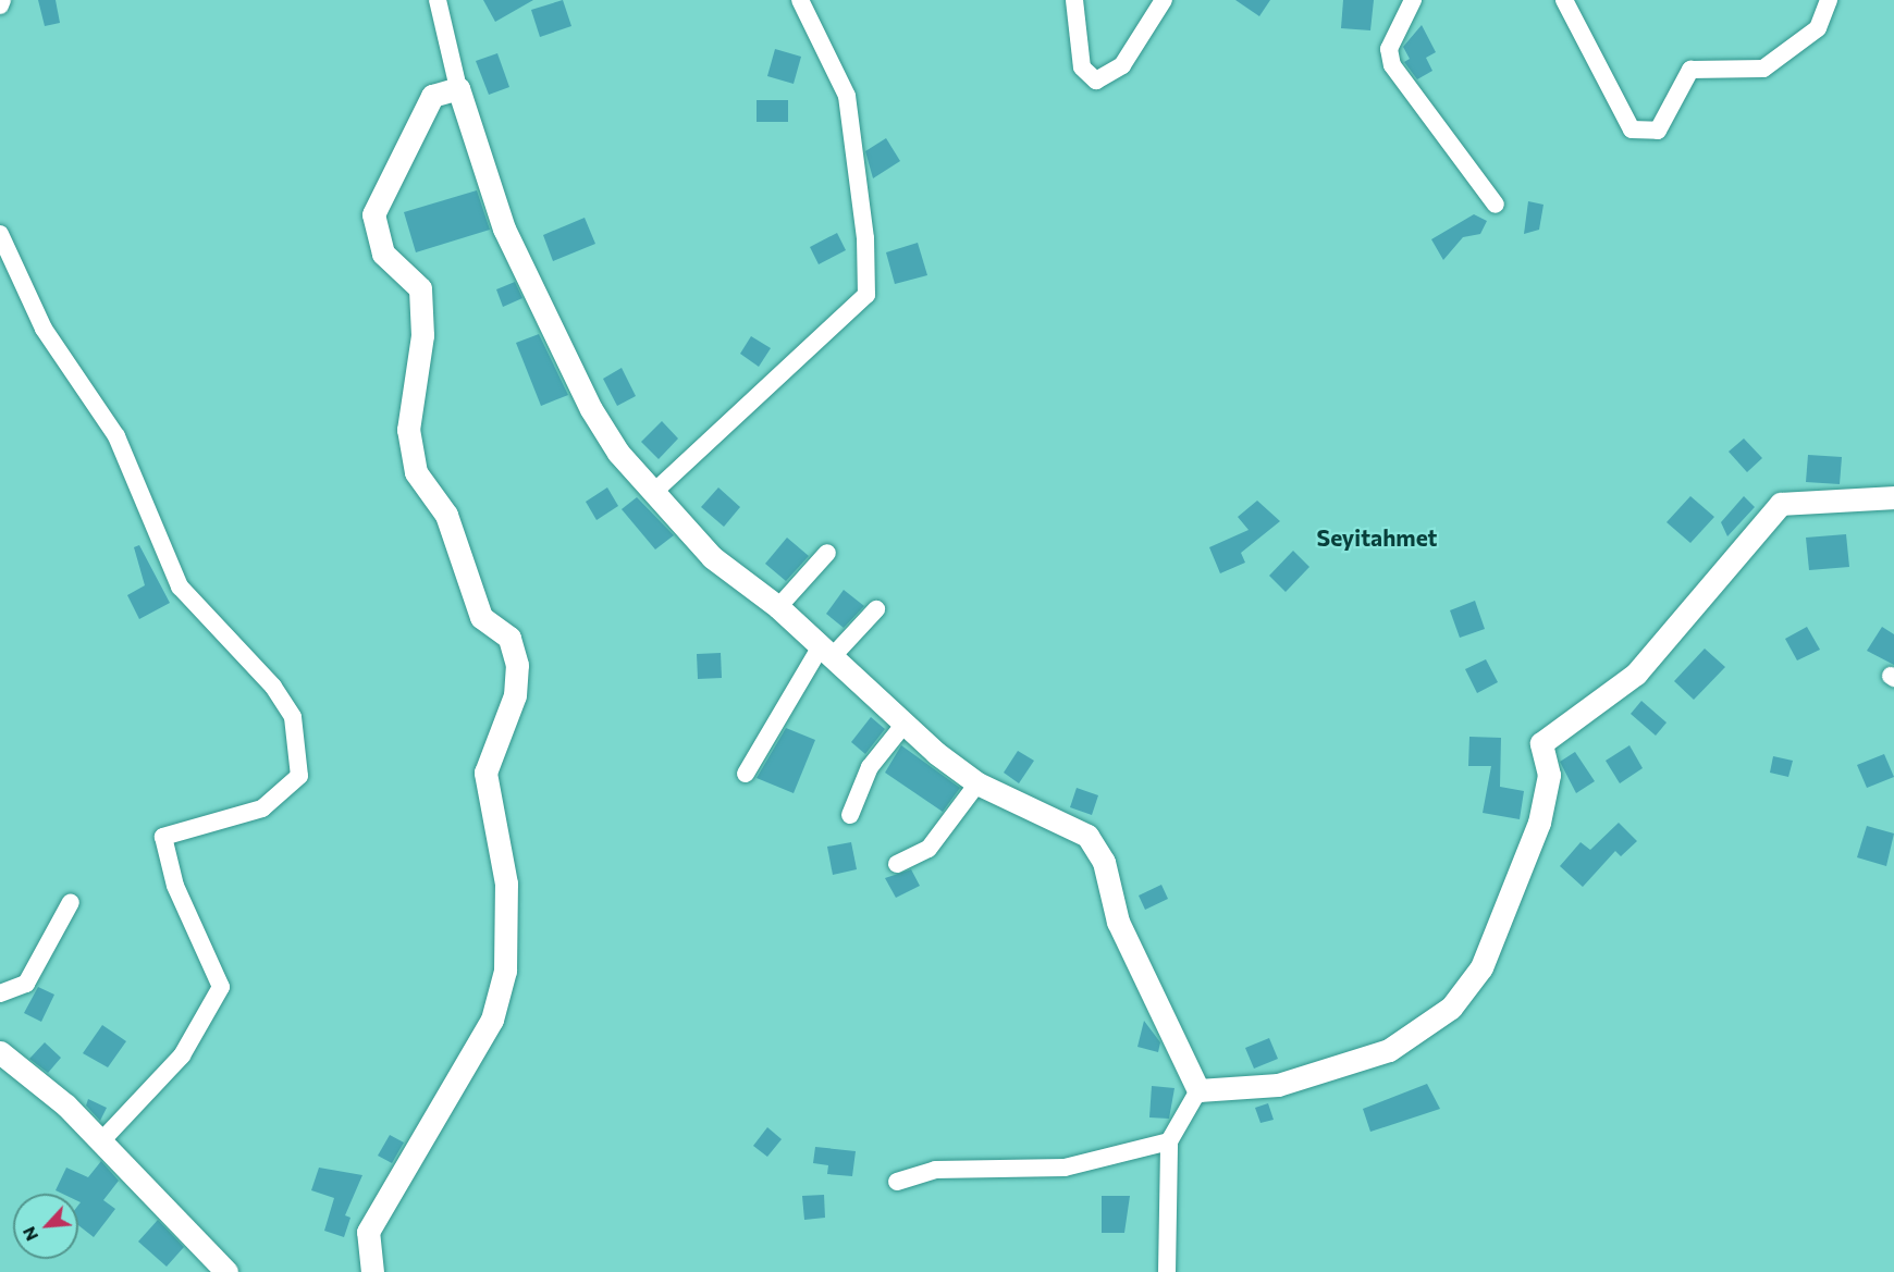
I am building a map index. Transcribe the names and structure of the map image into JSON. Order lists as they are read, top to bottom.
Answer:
{
  "districts": ["Seyitahmet"],
  "north": "bottom left"
}
